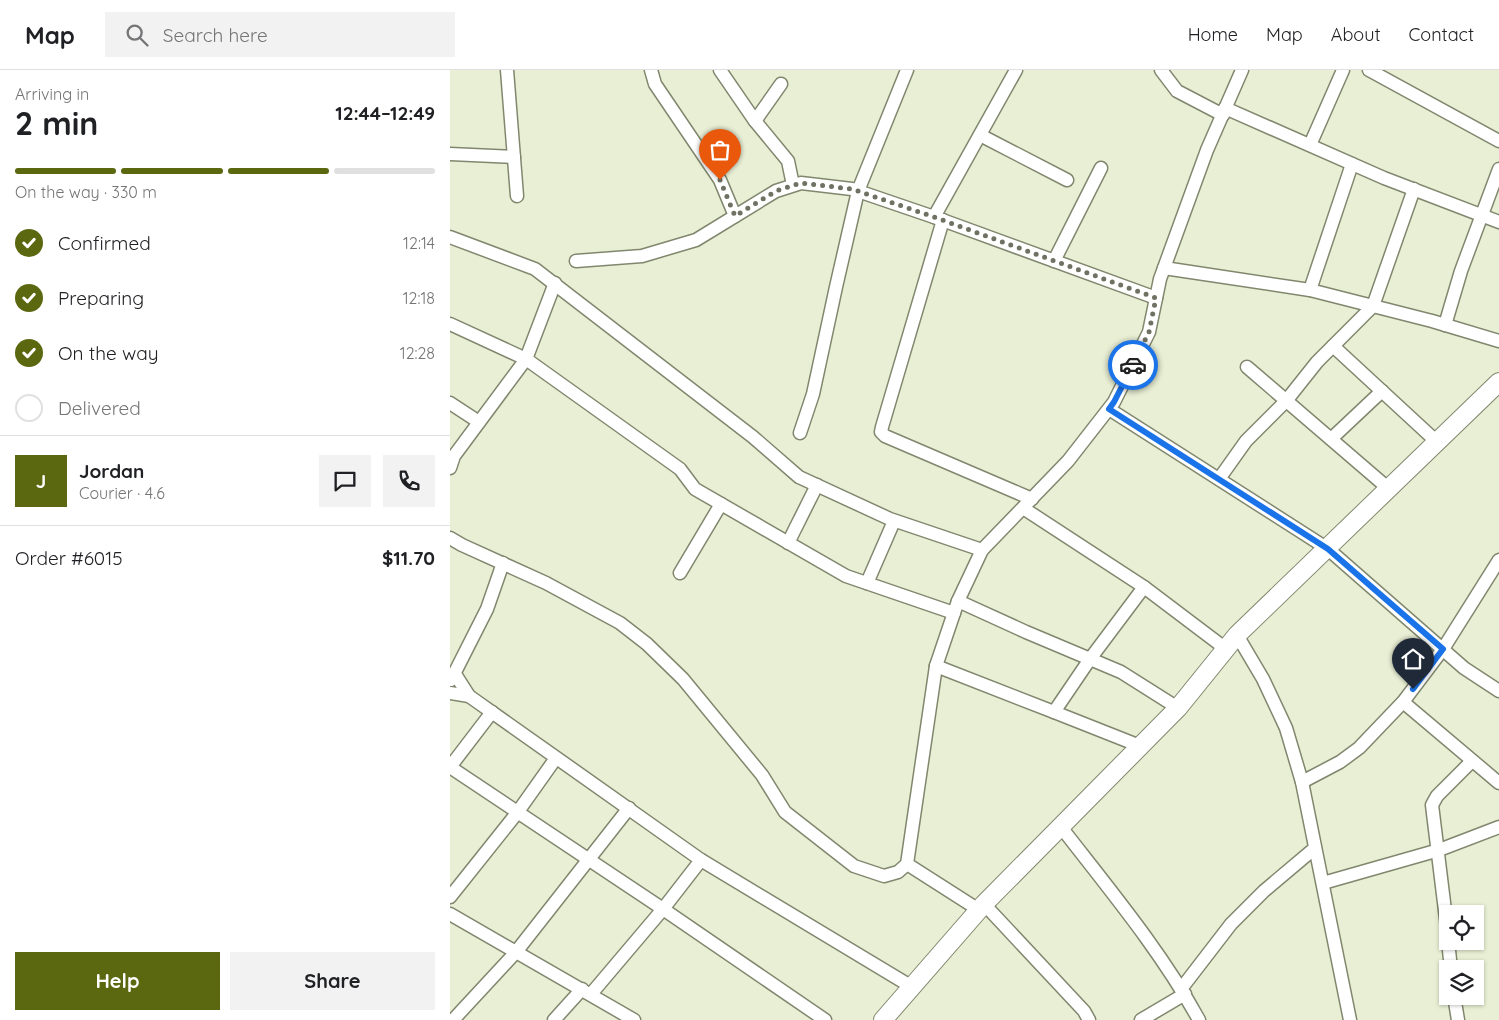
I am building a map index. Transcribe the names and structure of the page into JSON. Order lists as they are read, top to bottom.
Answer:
{
  "page": {
    "header": "Map",
    "search": "Search here",
    "nav": [
      "Home",
      "Map",
      "About",
      "Contact"
    ],
    "heading": ["2 min", "Arriving in", "12:44–12:49"],
    "panel": [
      "Jordan",
      "Courier · 4.6",
      "Order #6015",
      "$11.70"
    ],
    "bar": "On the way · 330 m",
    "list": [
      ["Confirmed", "12:14"],
      ["Preparing", "12:18"],
      ["On the way", "12:28"],
      "Delivered"
    ],
    "round": "J",
    "buttons": ["Help", "Share"]
  }
}
